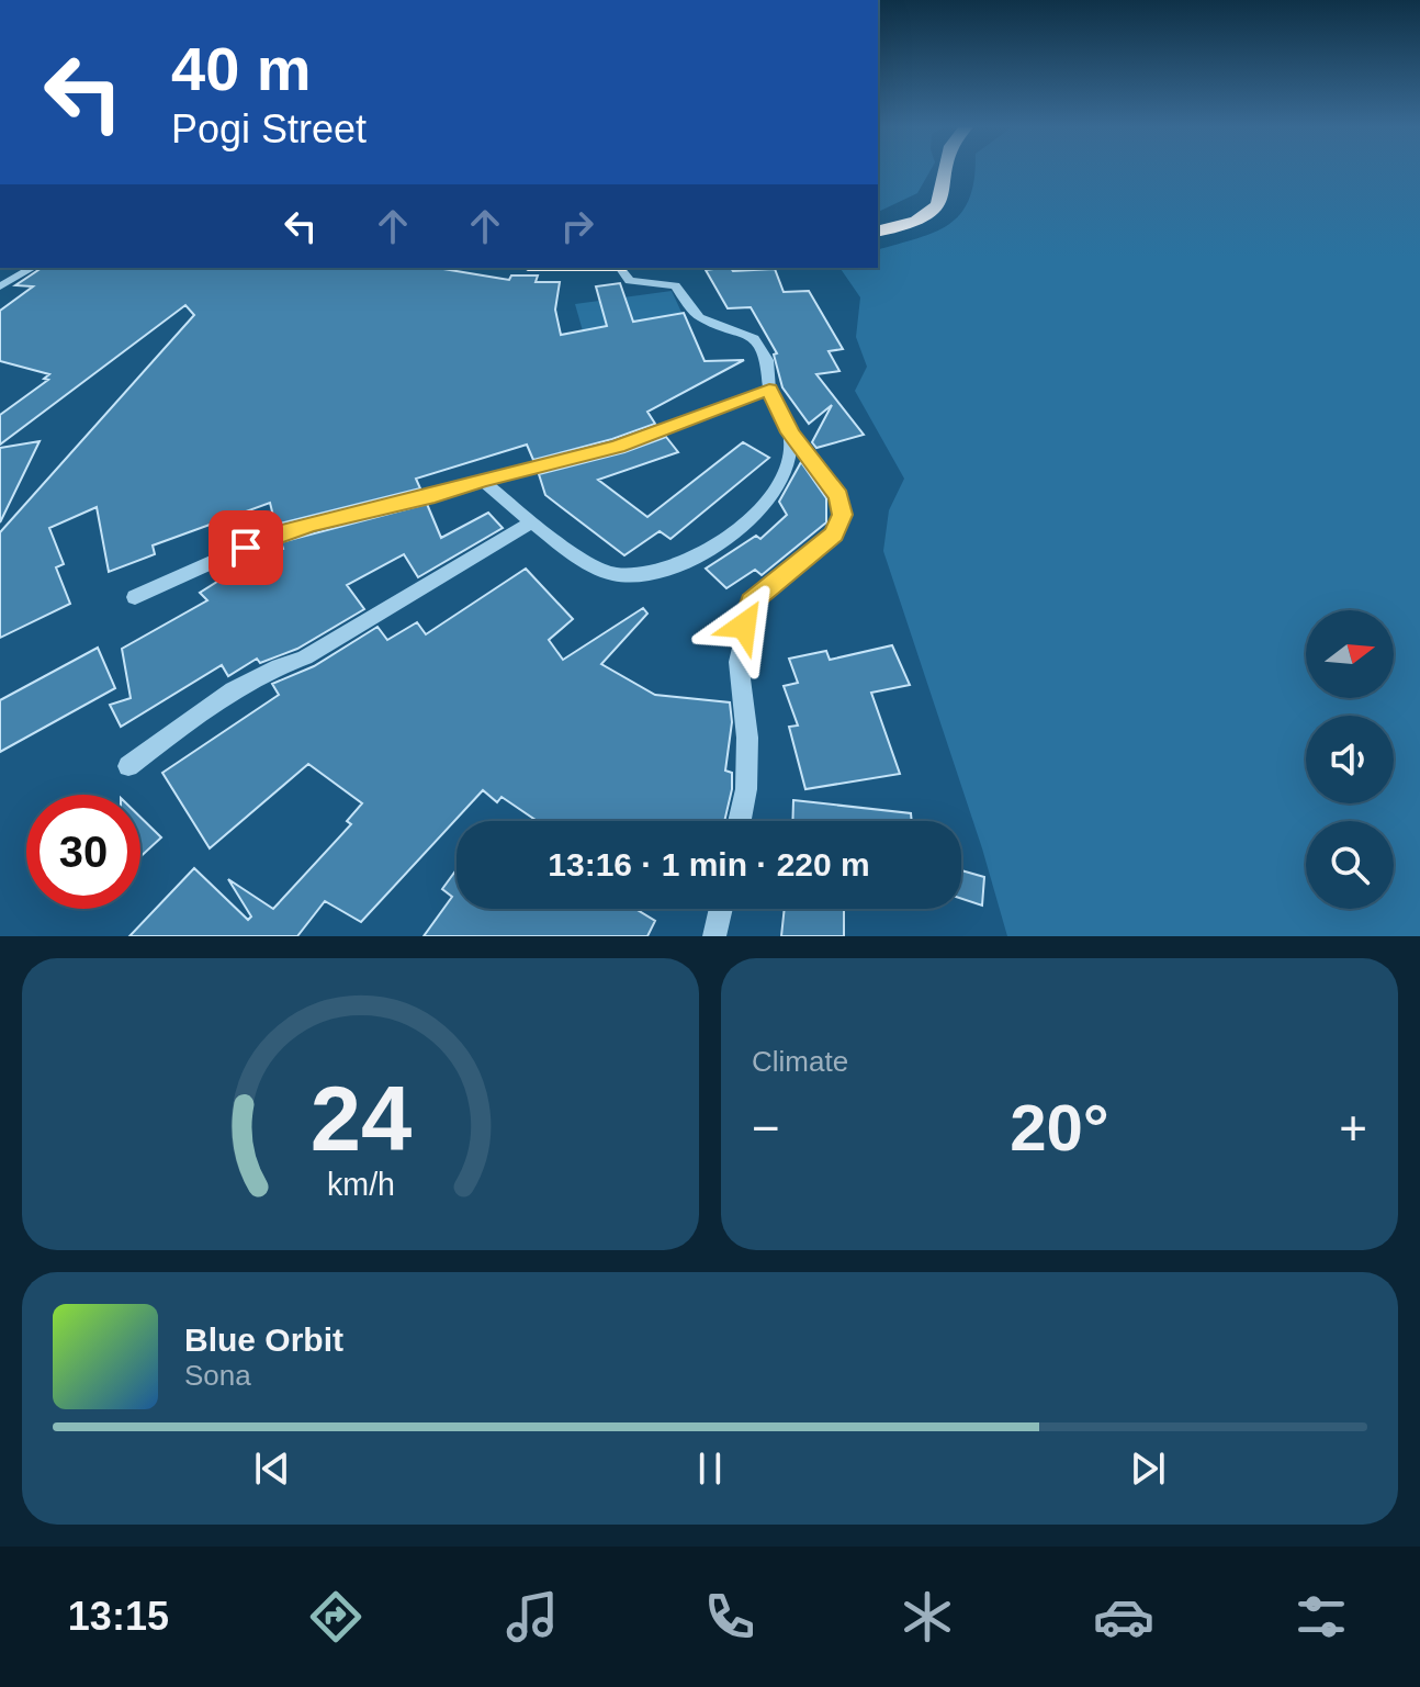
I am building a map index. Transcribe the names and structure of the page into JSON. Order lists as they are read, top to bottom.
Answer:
{
  "north": "right",
  "page": {
    "turn": ["40 m", "Pogi Street"],
    "limit": "30",
    "trip": "13:16 · 1 min · 220 m",
    "tile": "Climate",
    "heat": ["−", "20°", "+"],
    "song": ["Blue Orbit", "Sona"],
    "tabs": "13:15",
    "gauge": ["24", "km/h"]
  }
}
